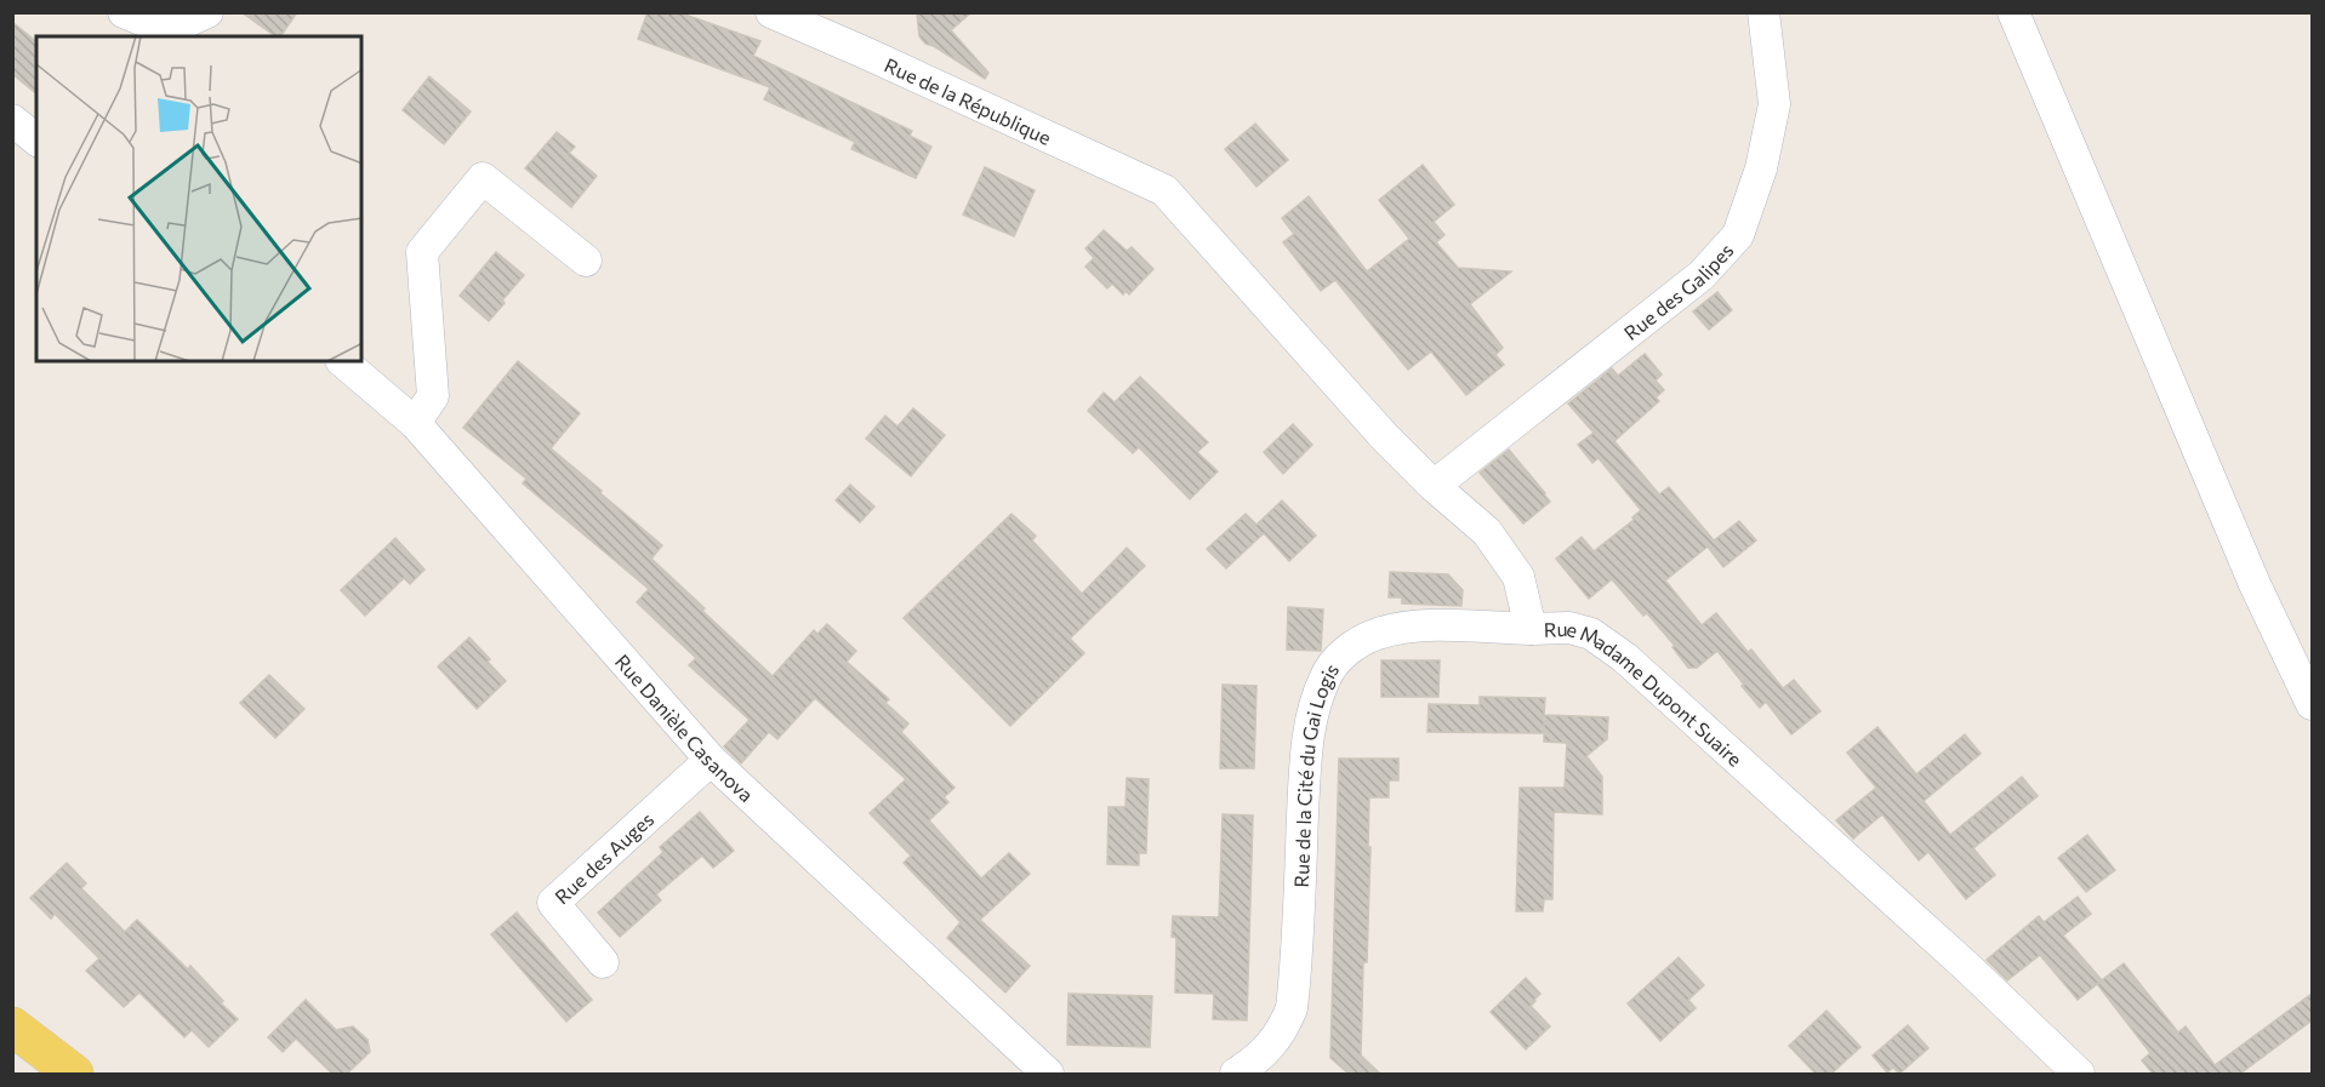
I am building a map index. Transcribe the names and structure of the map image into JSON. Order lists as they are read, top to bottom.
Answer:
{
  "streets": {
    "street": [
      "Rue de la République",
      "Rue des Galipes",
      "Rue Madame Dupont Suaire",
      "Rue Danièle Casanova",
      "Rue de la Cité du Gai Logis",
      "Rue des Auges"
    ]
  },
  "crossings": [
    ["Rue de la République", "Rue Madame Dupont Suaire"],
    ["Rue des Galipes", "Rue Madame Dupont Suaire"],
    ["Rue Madame Dupont Suaire", "Rue de la Cité du Gai Logis"],
    ["Rue Danièle Casanova", "Rue des Auges"]
  ]
}
